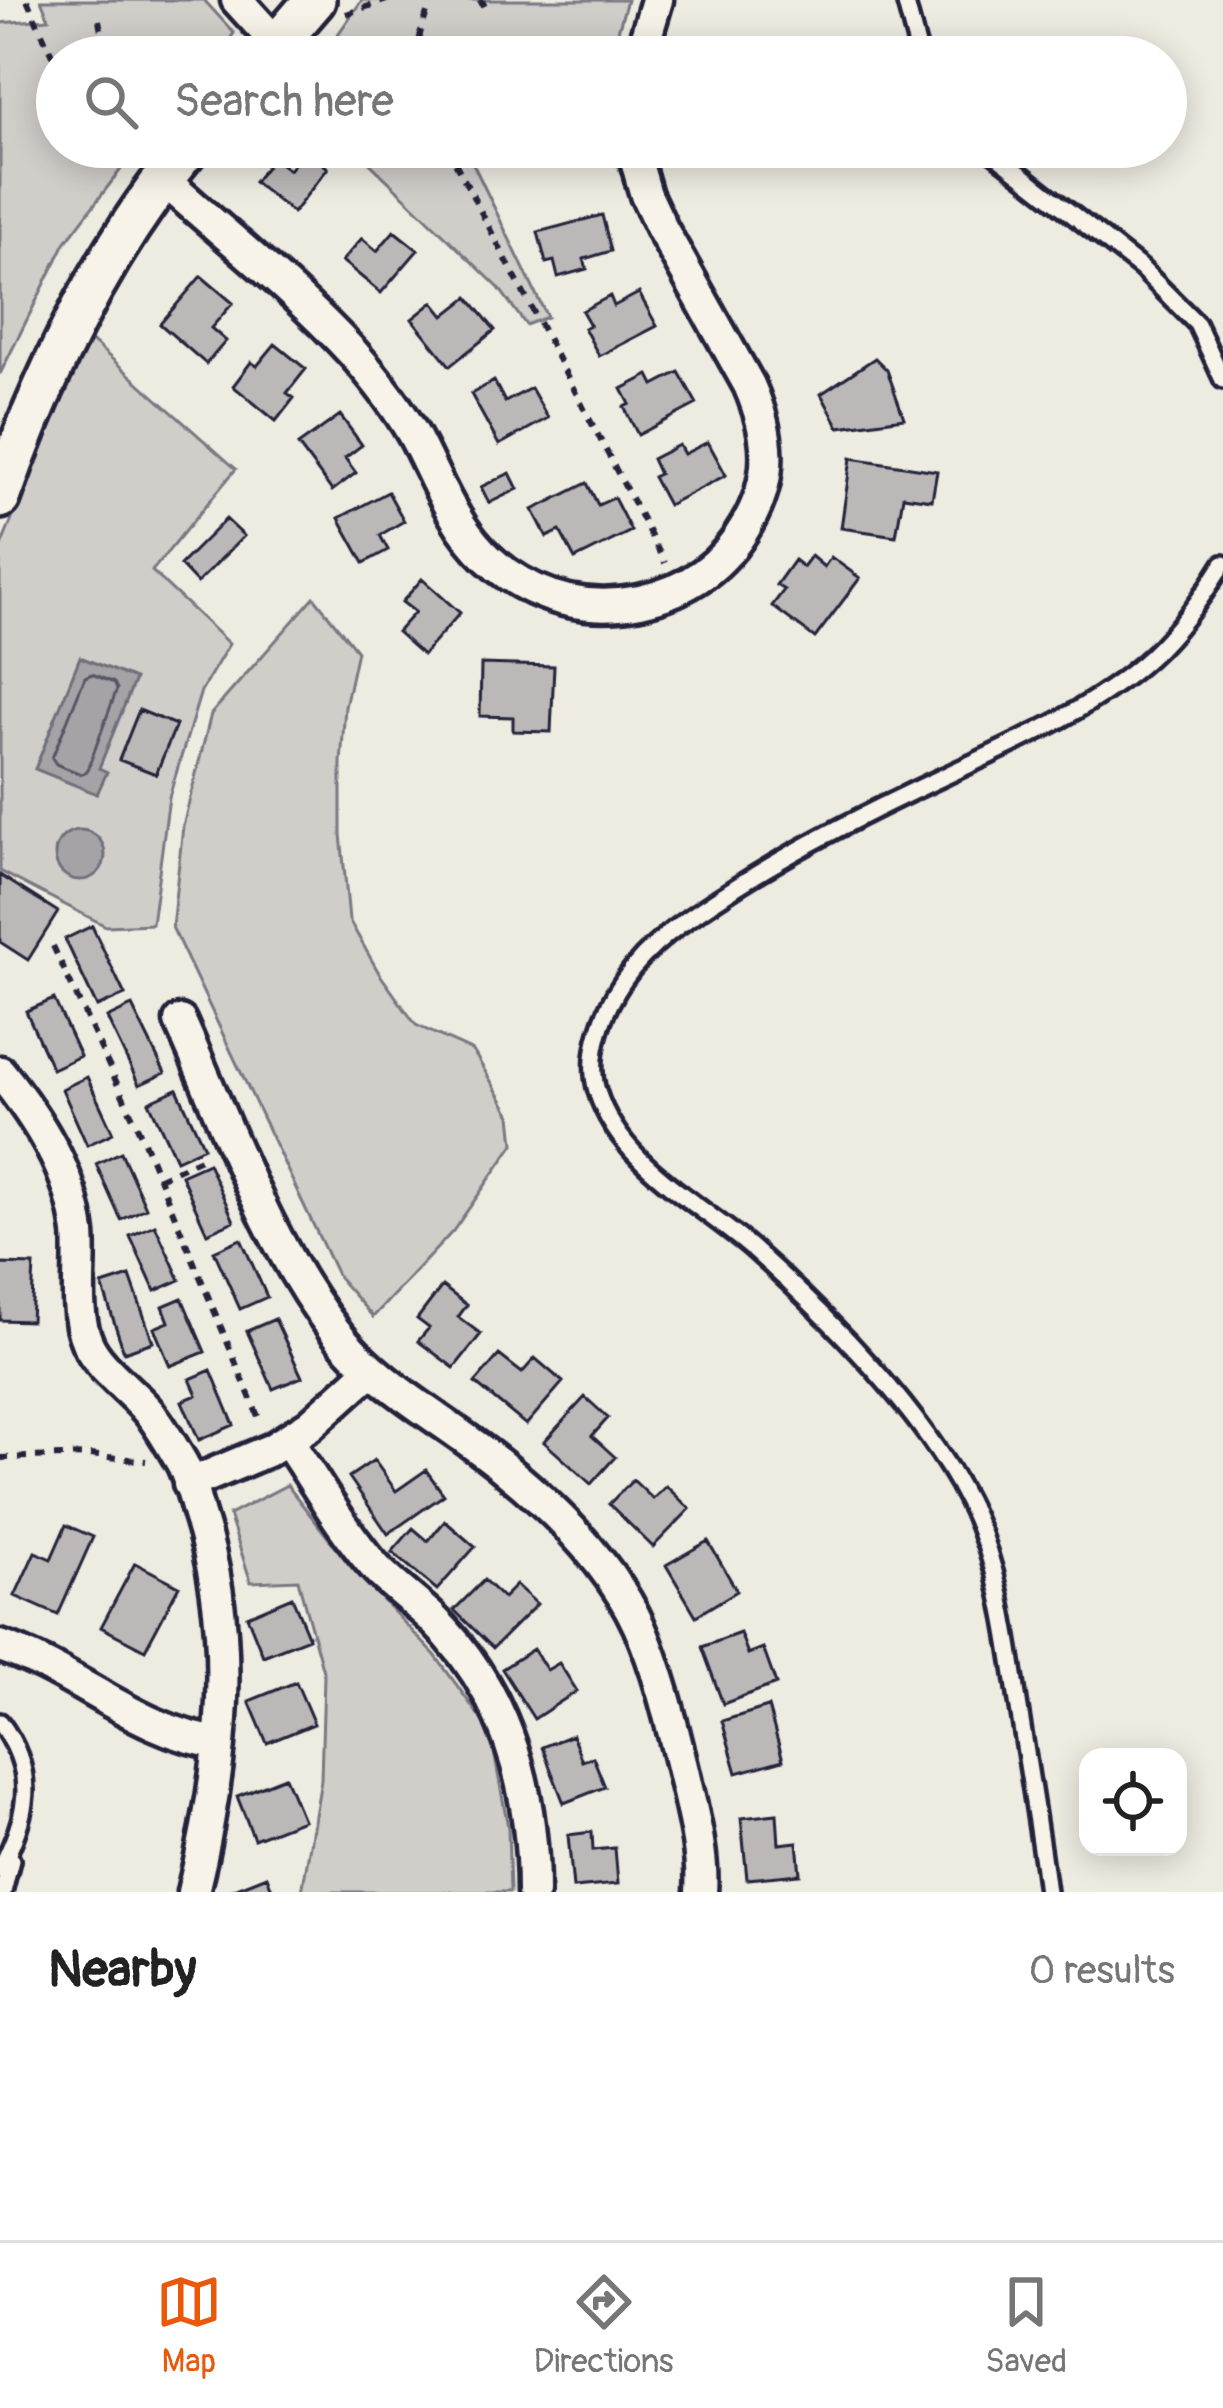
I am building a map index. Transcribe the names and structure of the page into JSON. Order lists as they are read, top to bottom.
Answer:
{
  "page": {
    "search": "Search here",
    "heading": ["Nearby", "0 results"],
    "nav": ["Map", "Directions", "Saved"]
  }
}
